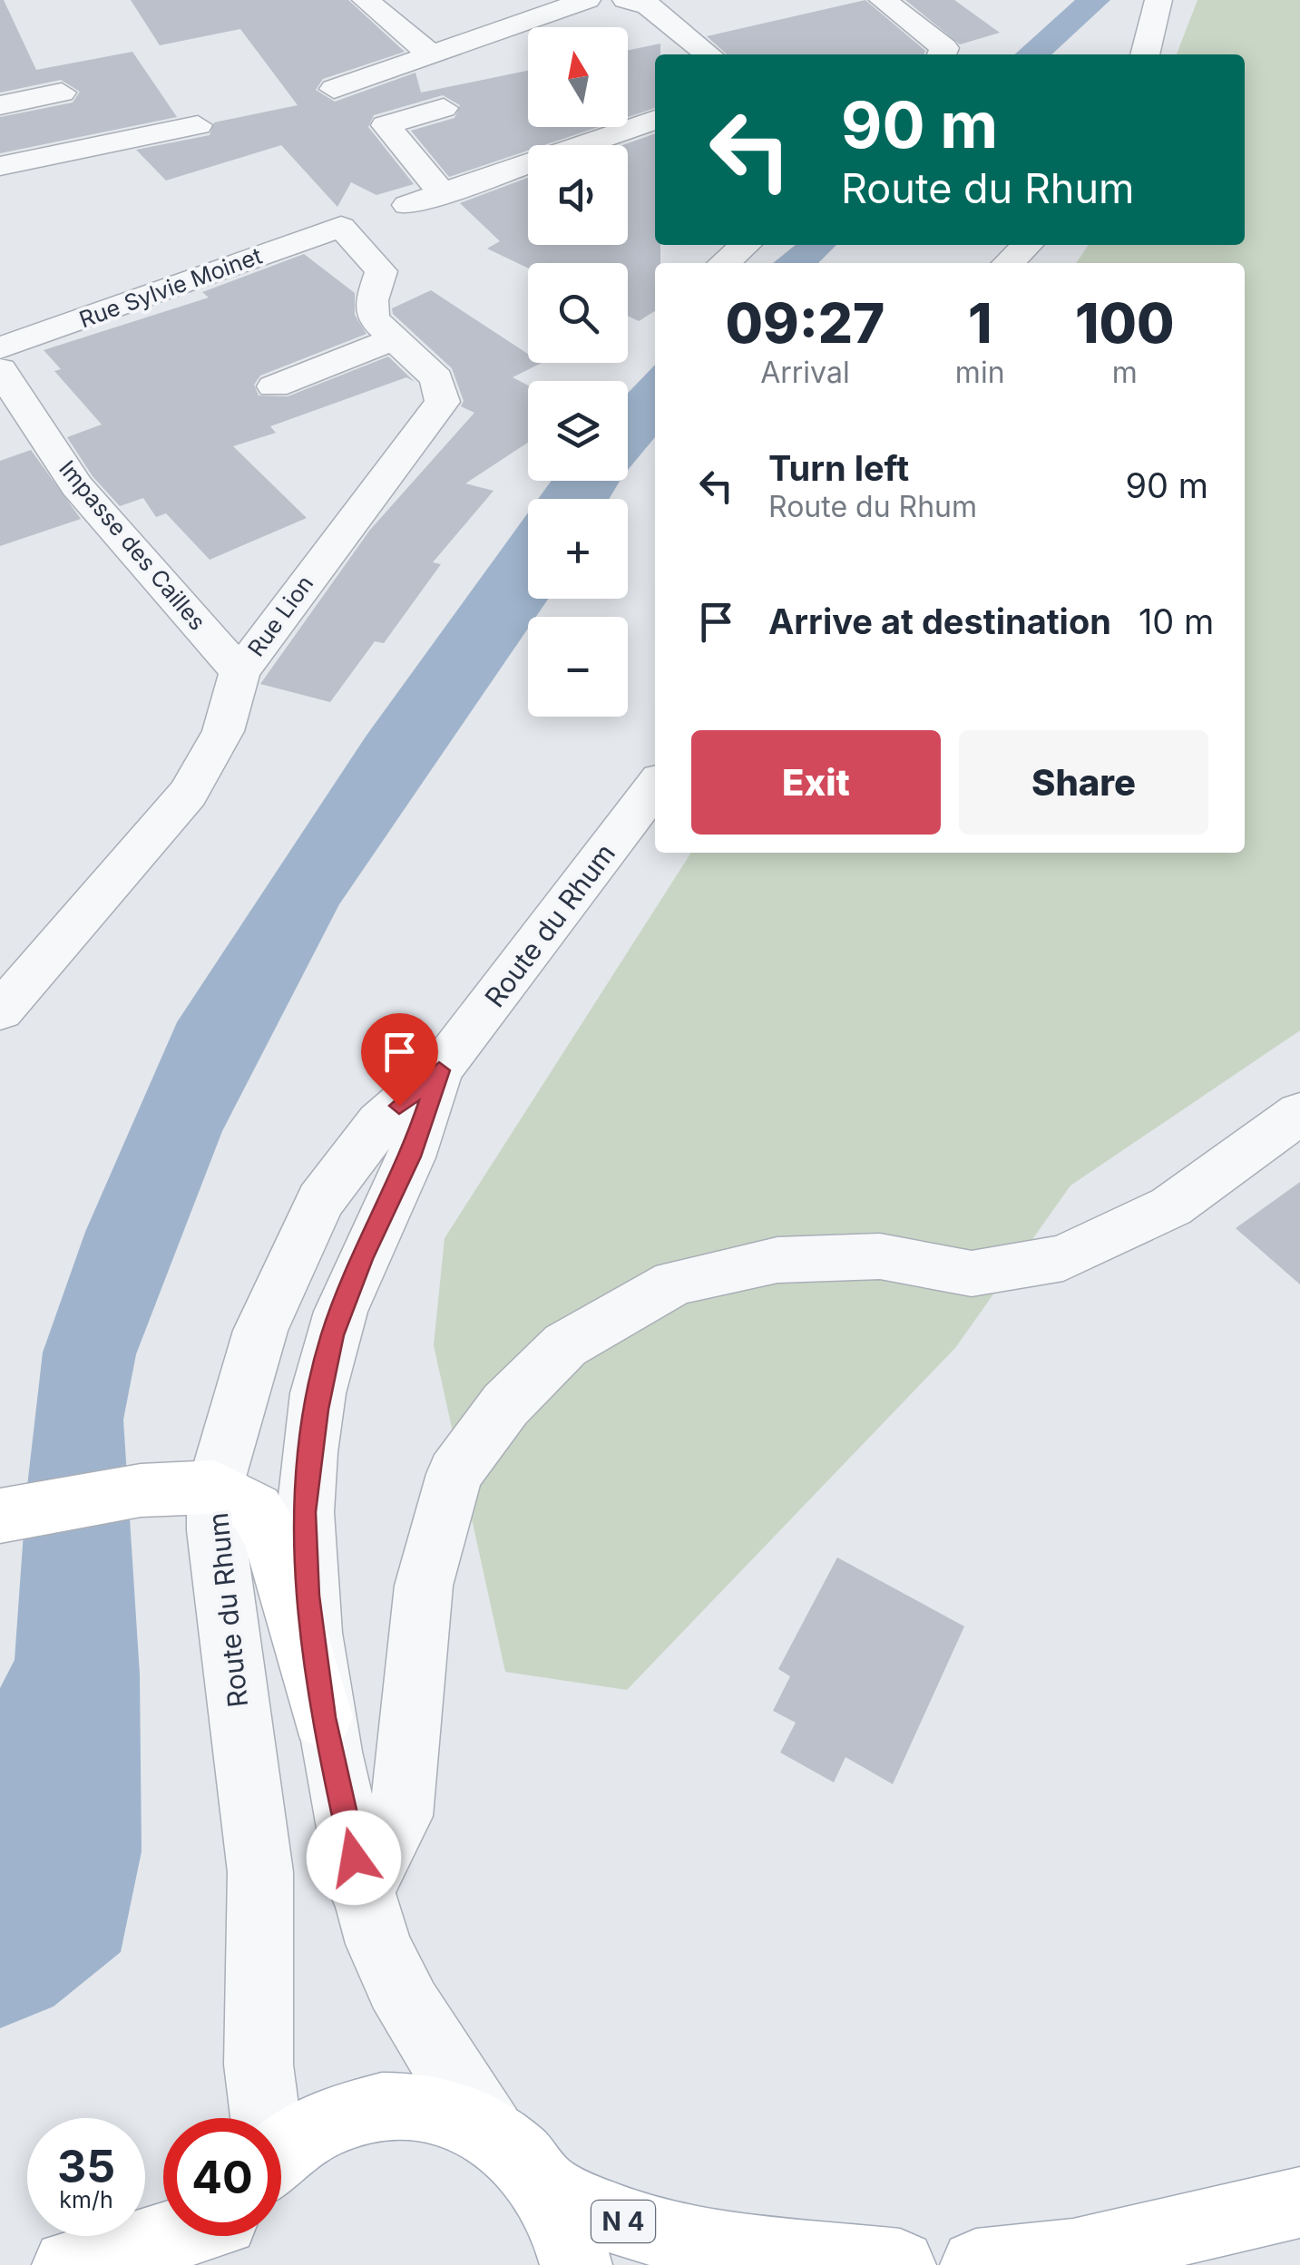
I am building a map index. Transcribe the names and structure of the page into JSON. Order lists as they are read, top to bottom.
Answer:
{
  "streets": {
    "main road": ["N 4"],
    "street": [
      "Rue Sylvie Moinet",
      "Impasse des Cailles",
      "Rue Lion",
      "Route du Rhum"
    ]
  },
  "crossings": [
    ["Rue Sylvie Moinet", "Rue Lion"],
    ["Impasse des Cailles", "Rue Lion"]
  ],
  "north": "top",
  "page": {
    "map_buttons": ["+", "−"],
    "turn": ["90 m", "Route du Rhum"],
    "eta": [
      "09:27",
      "Arrival",
      "1",
      "min",
      "100",
      "m"
    ],
    "list": [
      {
        "name": "Turn left",
        "note": "Route du Rhum",
        "value": "90 m"
      },
      {
        "name": "Arrive at destination",
        "value": "10 m"
      }
    ],
    "buttons": ["Exit", "Share"],
    "speed": "35 km/h",
    "limit": "40"
  }
}
